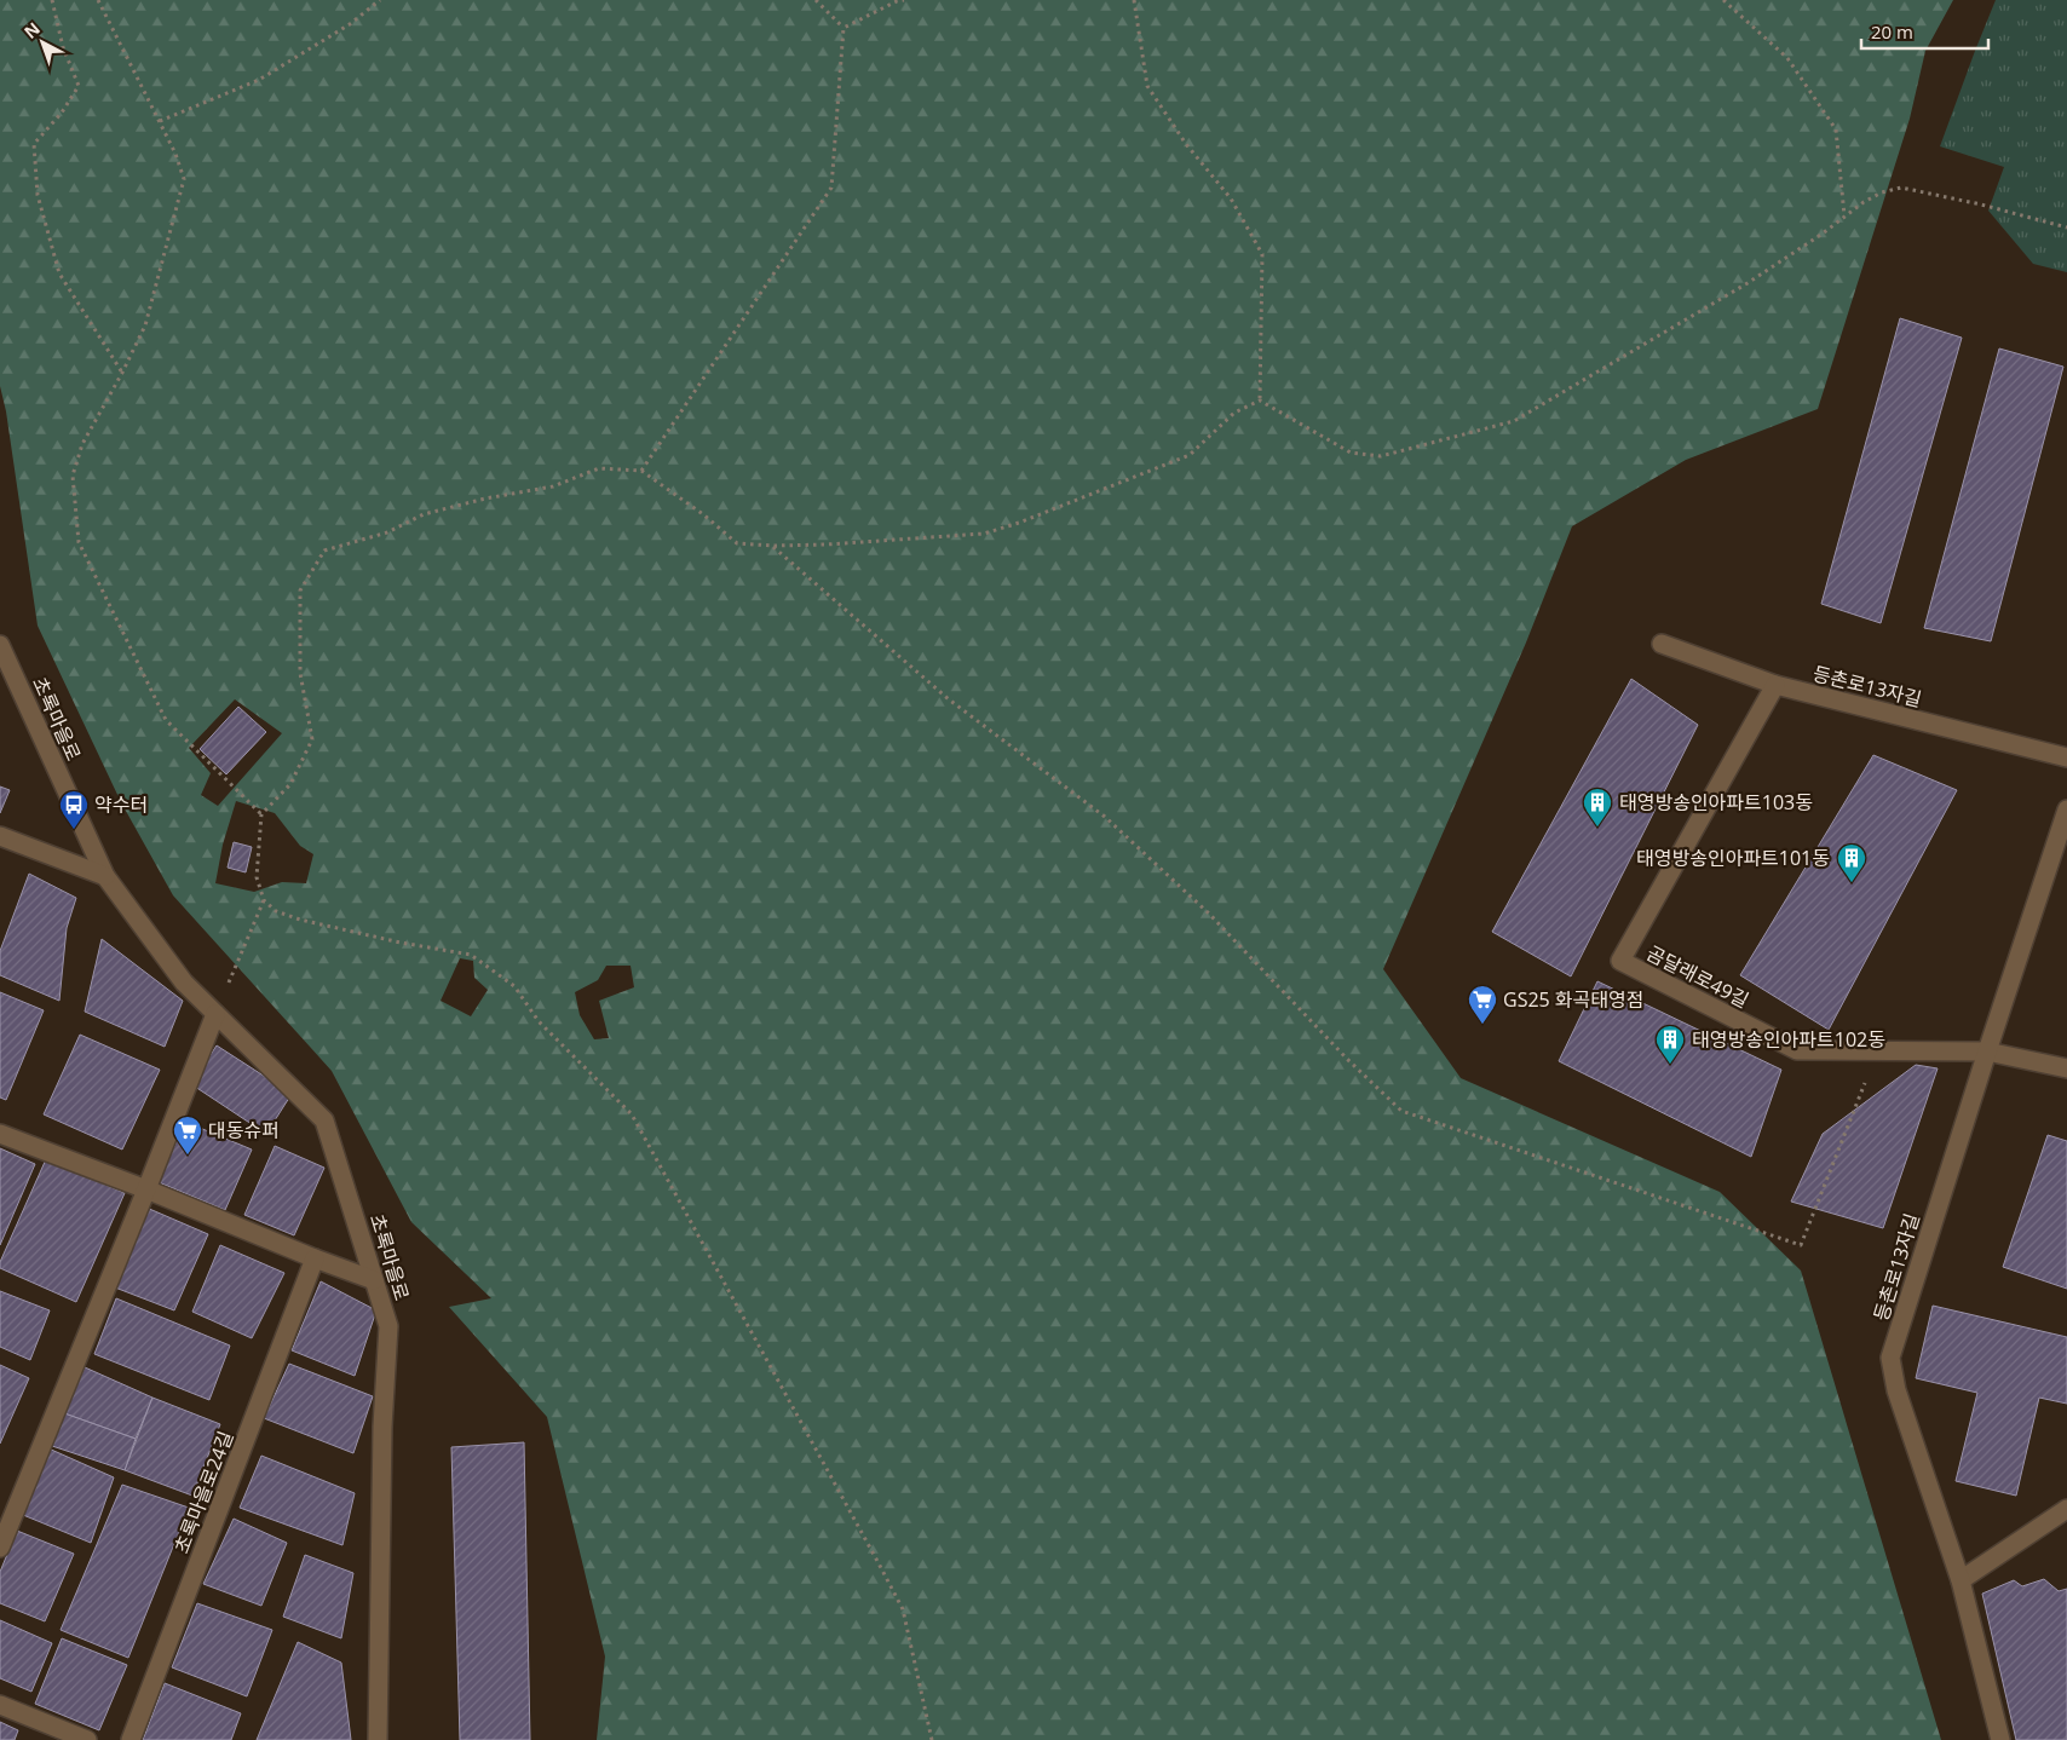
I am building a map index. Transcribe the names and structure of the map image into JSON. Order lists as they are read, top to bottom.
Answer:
{
  "streets": {
    "street": [
      "등촌로13자길",
      "초록마을로",
      "곰달래로49길",
      "초록마을로24길"
    ]
  },
  "crossings": [
    ["등촌로13자길", "곰달래로49길"]
  ],
  "places": {
    "building": ["태영방송인아파트103동", "태영방송인아파트101동", "태영방송인아파트102동"],
    "bus stop": ["약수터"],
    "supermarket": ["GS25 화곡태영점", "대동슈퍼"]
  },
  "scale_bar": "20 m",
  "north": "top left"
}
